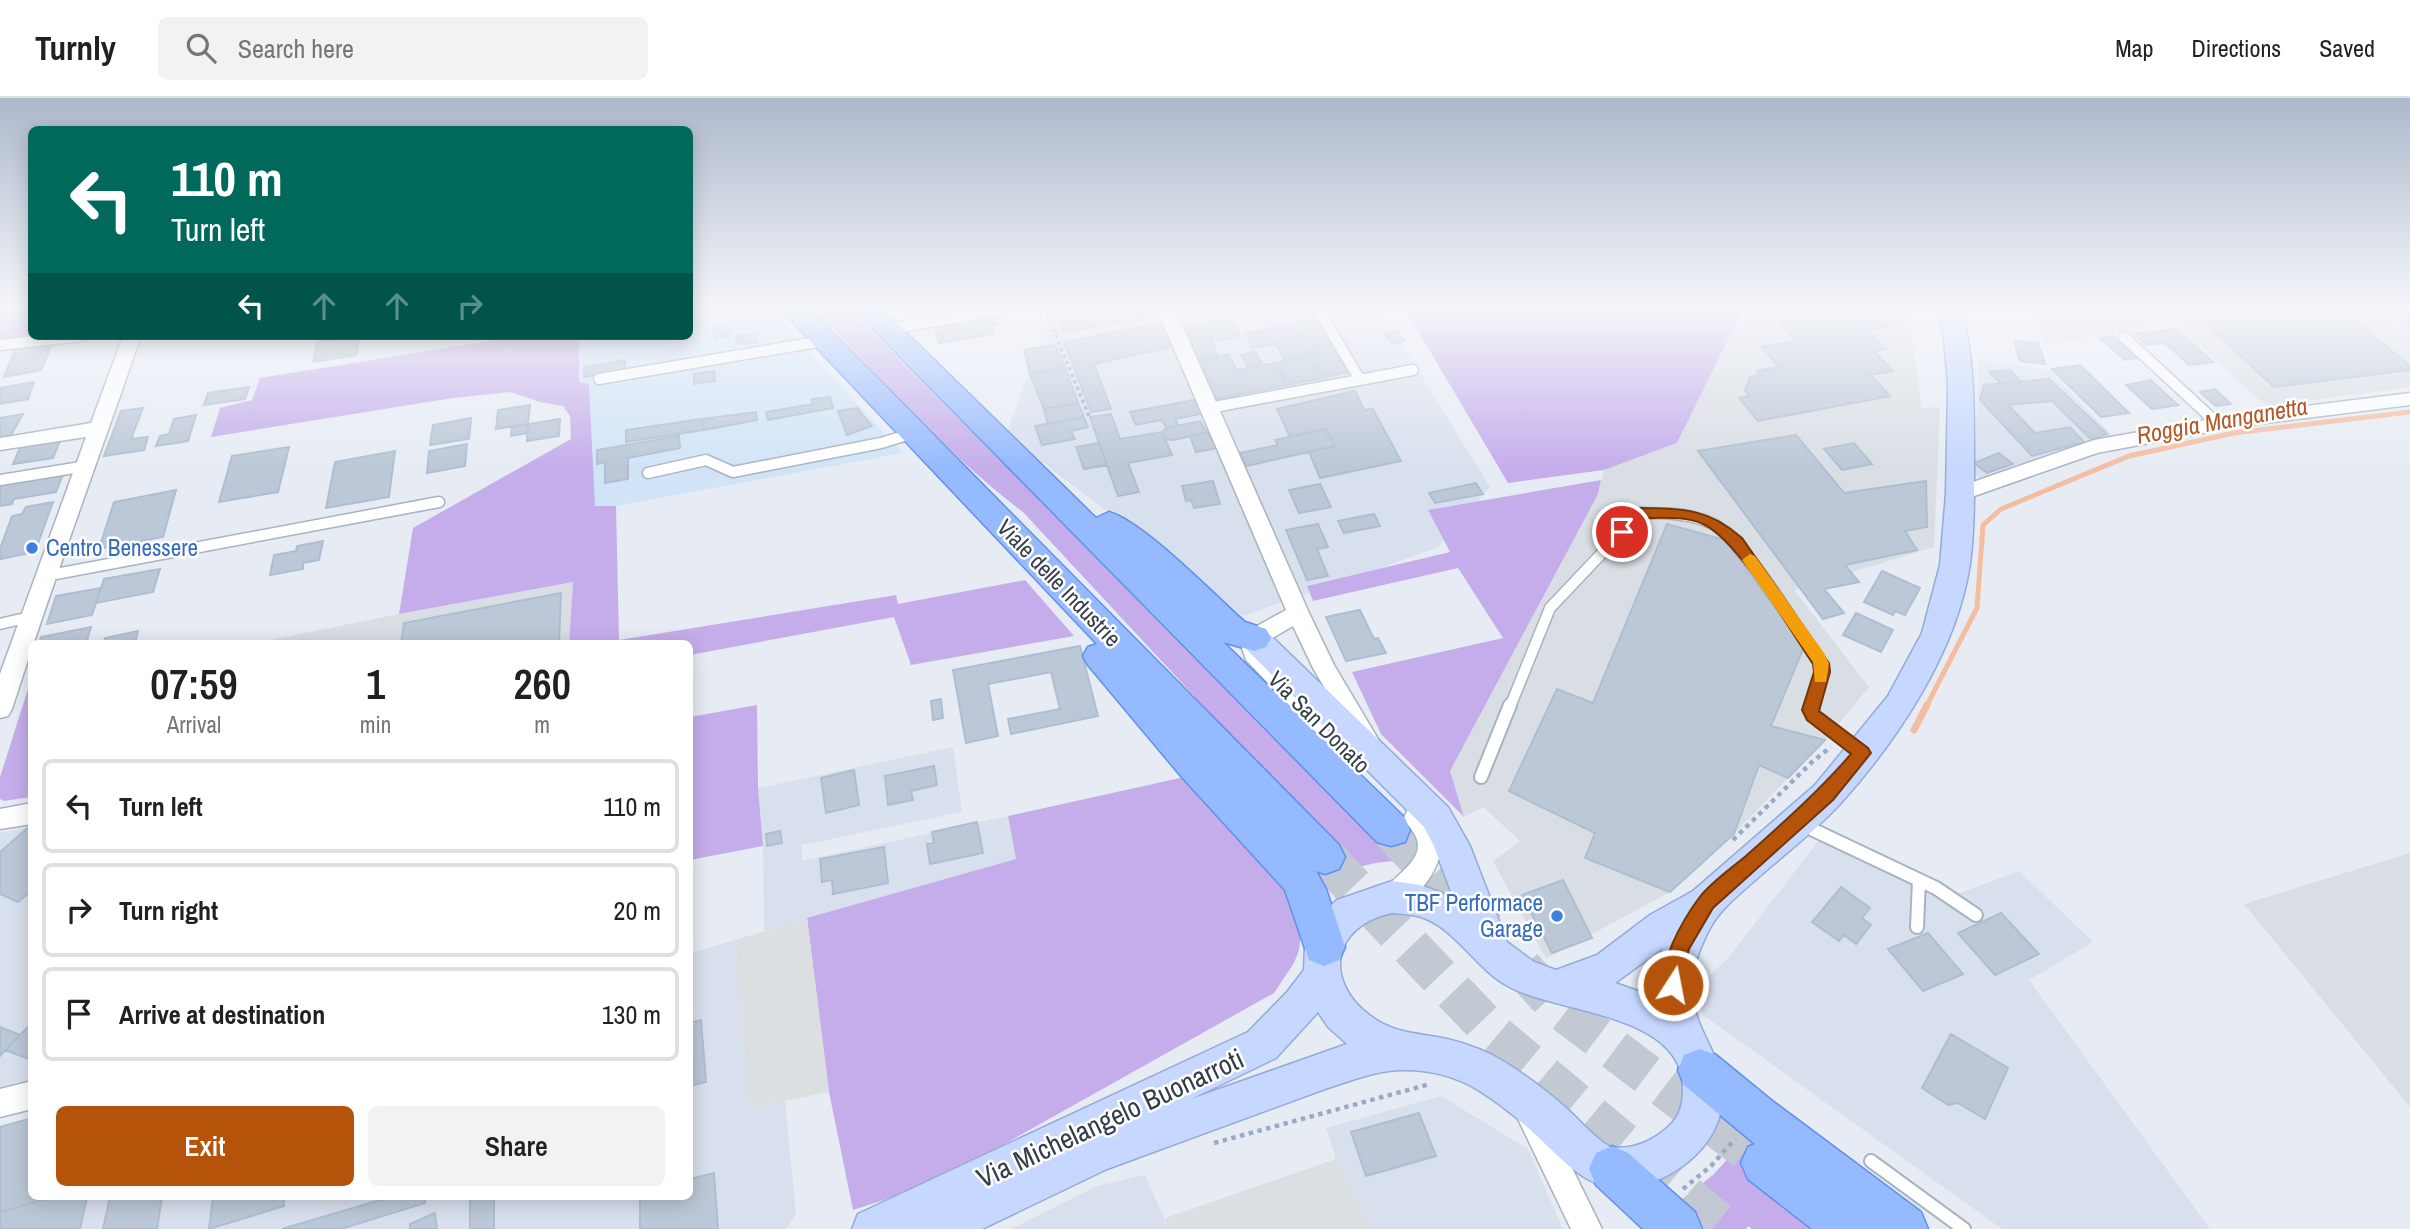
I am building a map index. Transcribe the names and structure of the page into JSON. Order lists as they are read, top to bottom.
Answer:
{
  "streets": {
    "main road": ["Viale delle Industrie"],
    "street": ["Via San Donato", "Via Michelangelo Buonarroti"]
  },
  "water": ["Roggia Manganetta"],
  "places": ["Centro Benessere", "TBF Performace Garage"],
  "page": {
    "header": "Turnly",
    "search": "Search here",
    "nav": ["Map", "Directions", "Saved"],
    "turn": ["110 m", "Turn left"],
    "eta": [
      "07:59",
      "Arrival",
      "1",
      "min",
      "260",
      "m"
    ],
    "list": [
      {
        "name": "Turn left",
        "value": "110 m"
      },
      {
        "name": "Turn right",
        "value": "20 m"
      },
      {
        "name": "Arrive at destination",
        "value": "130 m"
      }
    ],
    "buttons": ["Exit", "Share"]
  }
}
